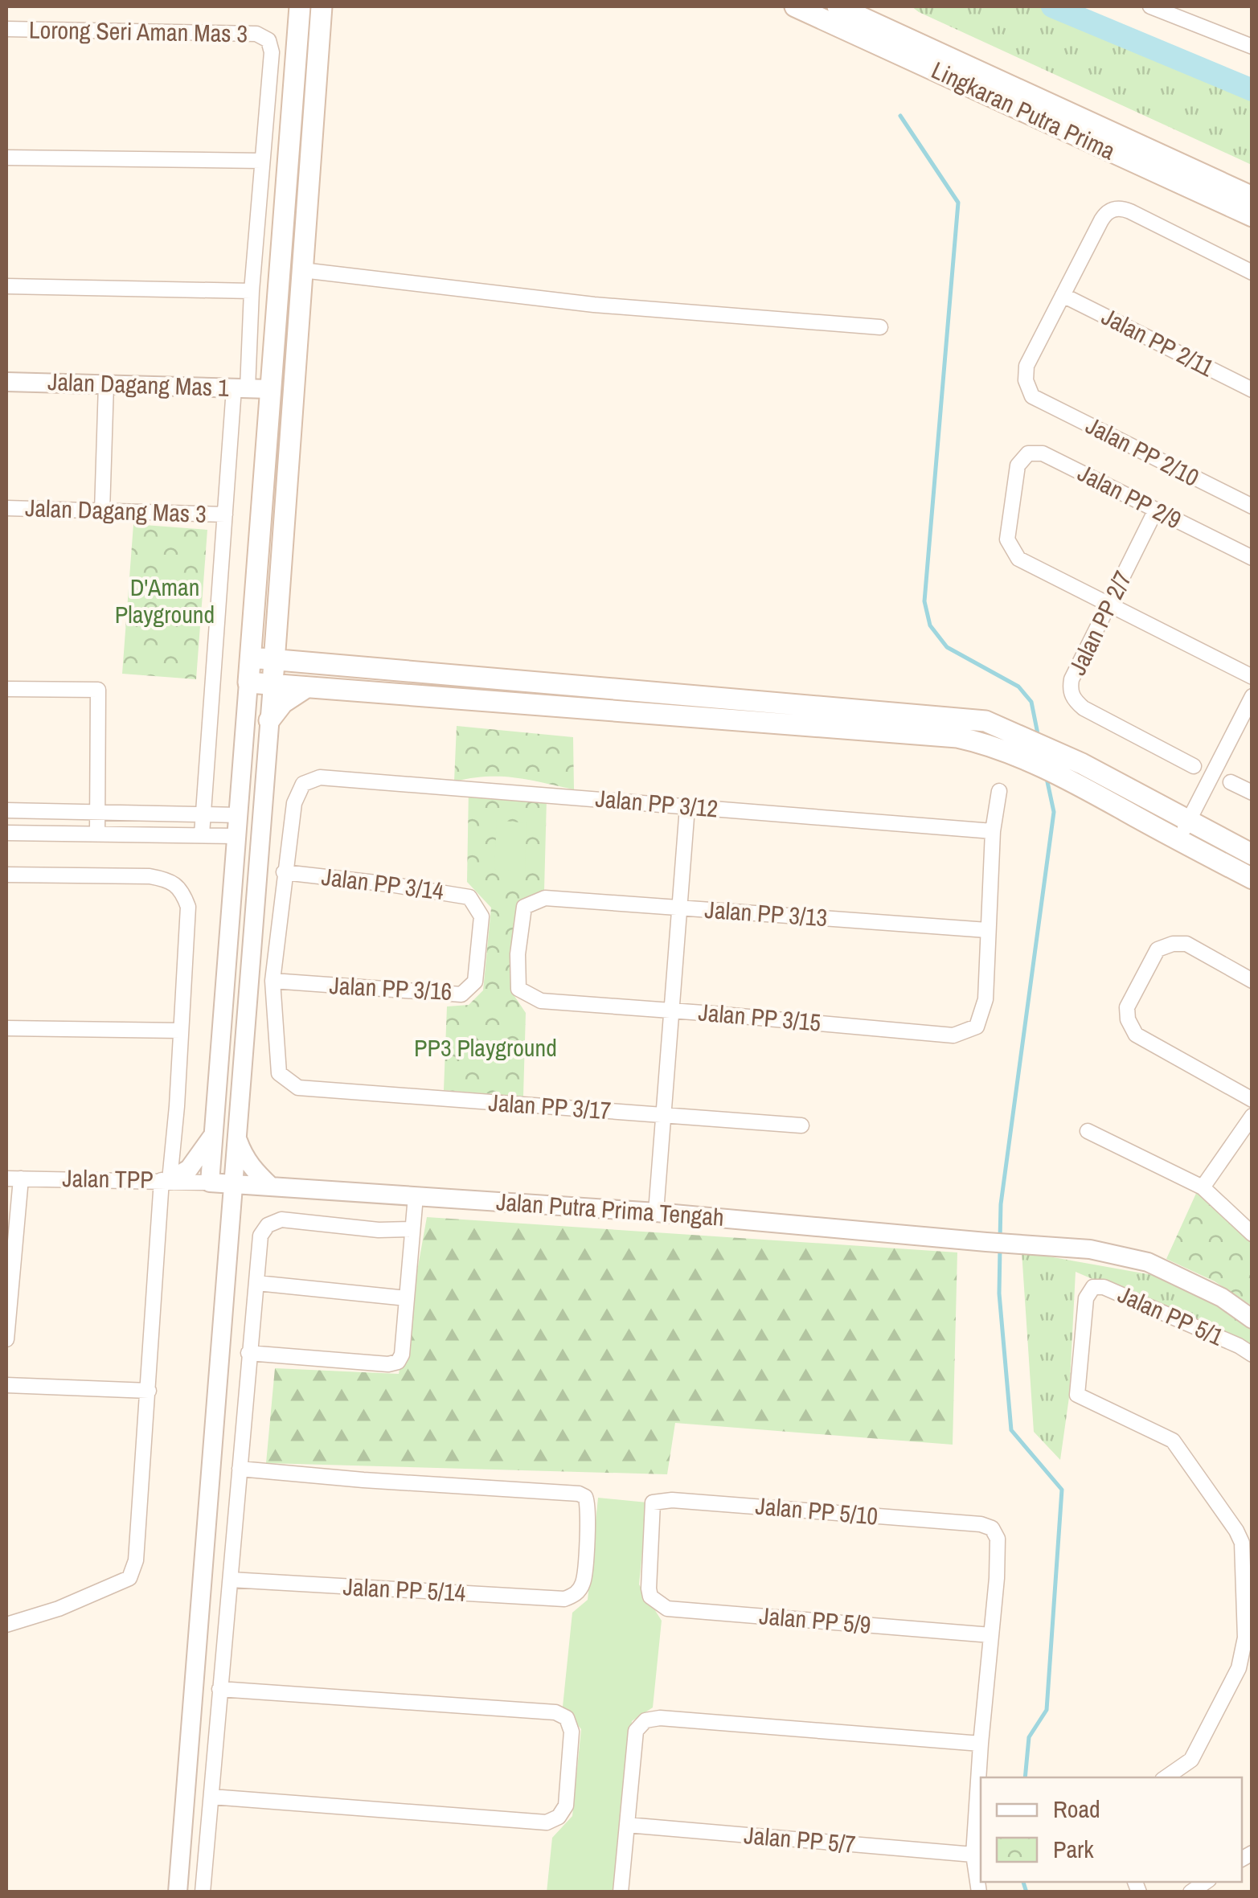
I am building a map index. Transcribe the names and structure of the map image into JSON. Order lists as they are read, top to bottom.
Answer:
{
  "streets": {
    "main road": ["Lingkaran Putra Prima"],
    "street": [
      "Lorong Seri Aman Mas 3",
      "Jalan PP 2/11",
      "Jalan Dagang Mas 1",
      "Jalan PP 2/10",
      "Jalan PP 2/9",
      "Jalan Dagang Mas 3",
      "Jalan PP 2/7",
      "Jalan PP 3/12",
      "Jalan PP 3/14",
      "Jalan PP 3/13",
      "Jalan PP 3/16",
      "Jalan PP 3/15",
      "Jalan PP 3/17",
      "Jalan TPP",
      "Jalan Putra Prima Tengah",
      "Jalan PP 5/1",
      "Jalan PP 5/10",
      "Jalan PP 5/14",
      "Jalan PP 5/9",
      "Jalan PP 5/7"
    ]
  },
  "crossings": [
    ["Jalan PP 2/11", "Jalan PP 2/10"],
    ["Jalan PP 2/9", "Jalan PP 2/7"],
    ["Jalan PP 3/12", "Jalan PP 3/14"],
    ["Jalan PP 3/14", "Jalan PP 3/16"],
    ["Jalan PP 3/13", "Jalan PP 3/15"],
    ["Jalan PP 3/16", "Jalan PP 3/17"],
    ["Jalan TPP", "Jalan Putra Prima Tengah"],
    ["Jalan PP 5/10", "Jalan PP 5/9"]
  ],
  "parks": ["D'Aman Playground", "PP3 Playground"],
  "legend": ["Road", "Park"]
}
